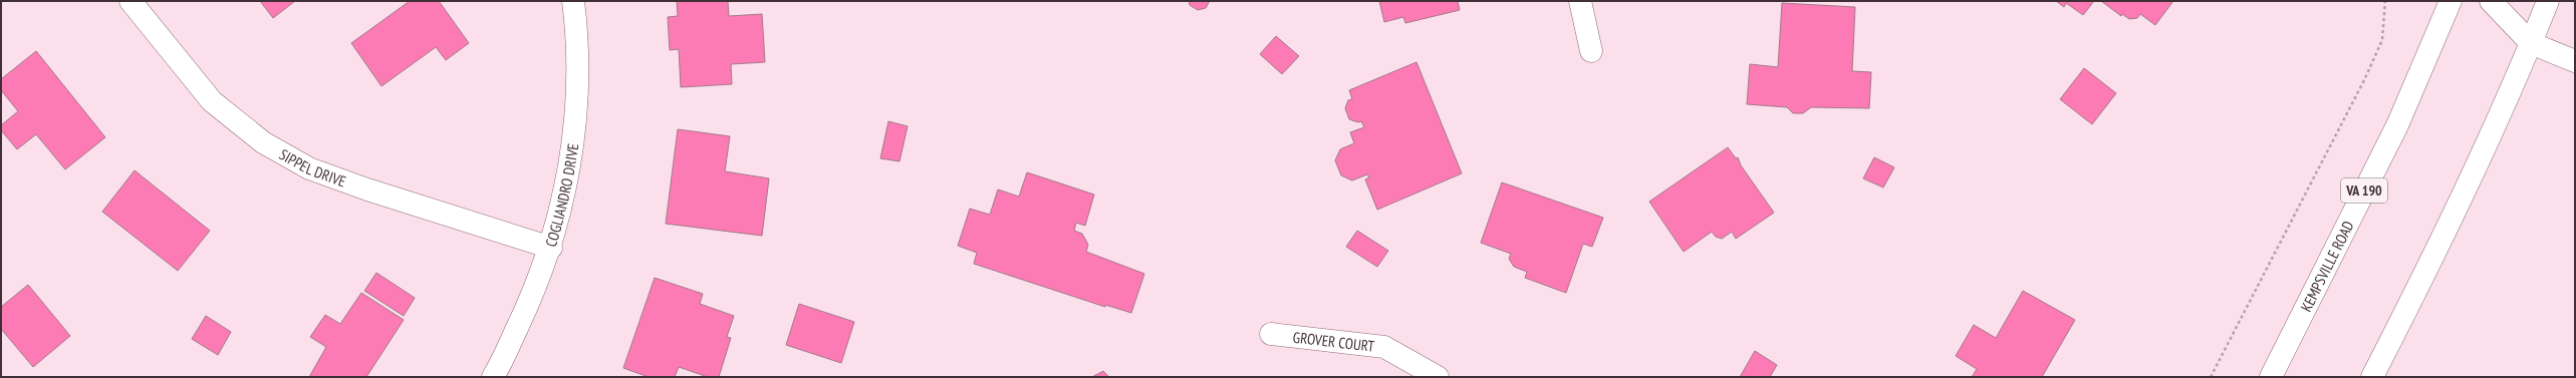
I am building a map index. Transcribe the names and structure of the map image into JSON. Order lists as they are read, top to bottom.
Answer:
{
  "streets": {
    "street": [
      "SIPPEL DRIVE",
      "VA 190",
      "COGLIANDRO DRIVE",
      "KEMPSVILLE ROAD",
      "GROVER COURT"
    ]
  },
  "crossings": [
    ["SIPPEL DRIVE", "COGLIANDRO DRIVE"]
  ]
}
